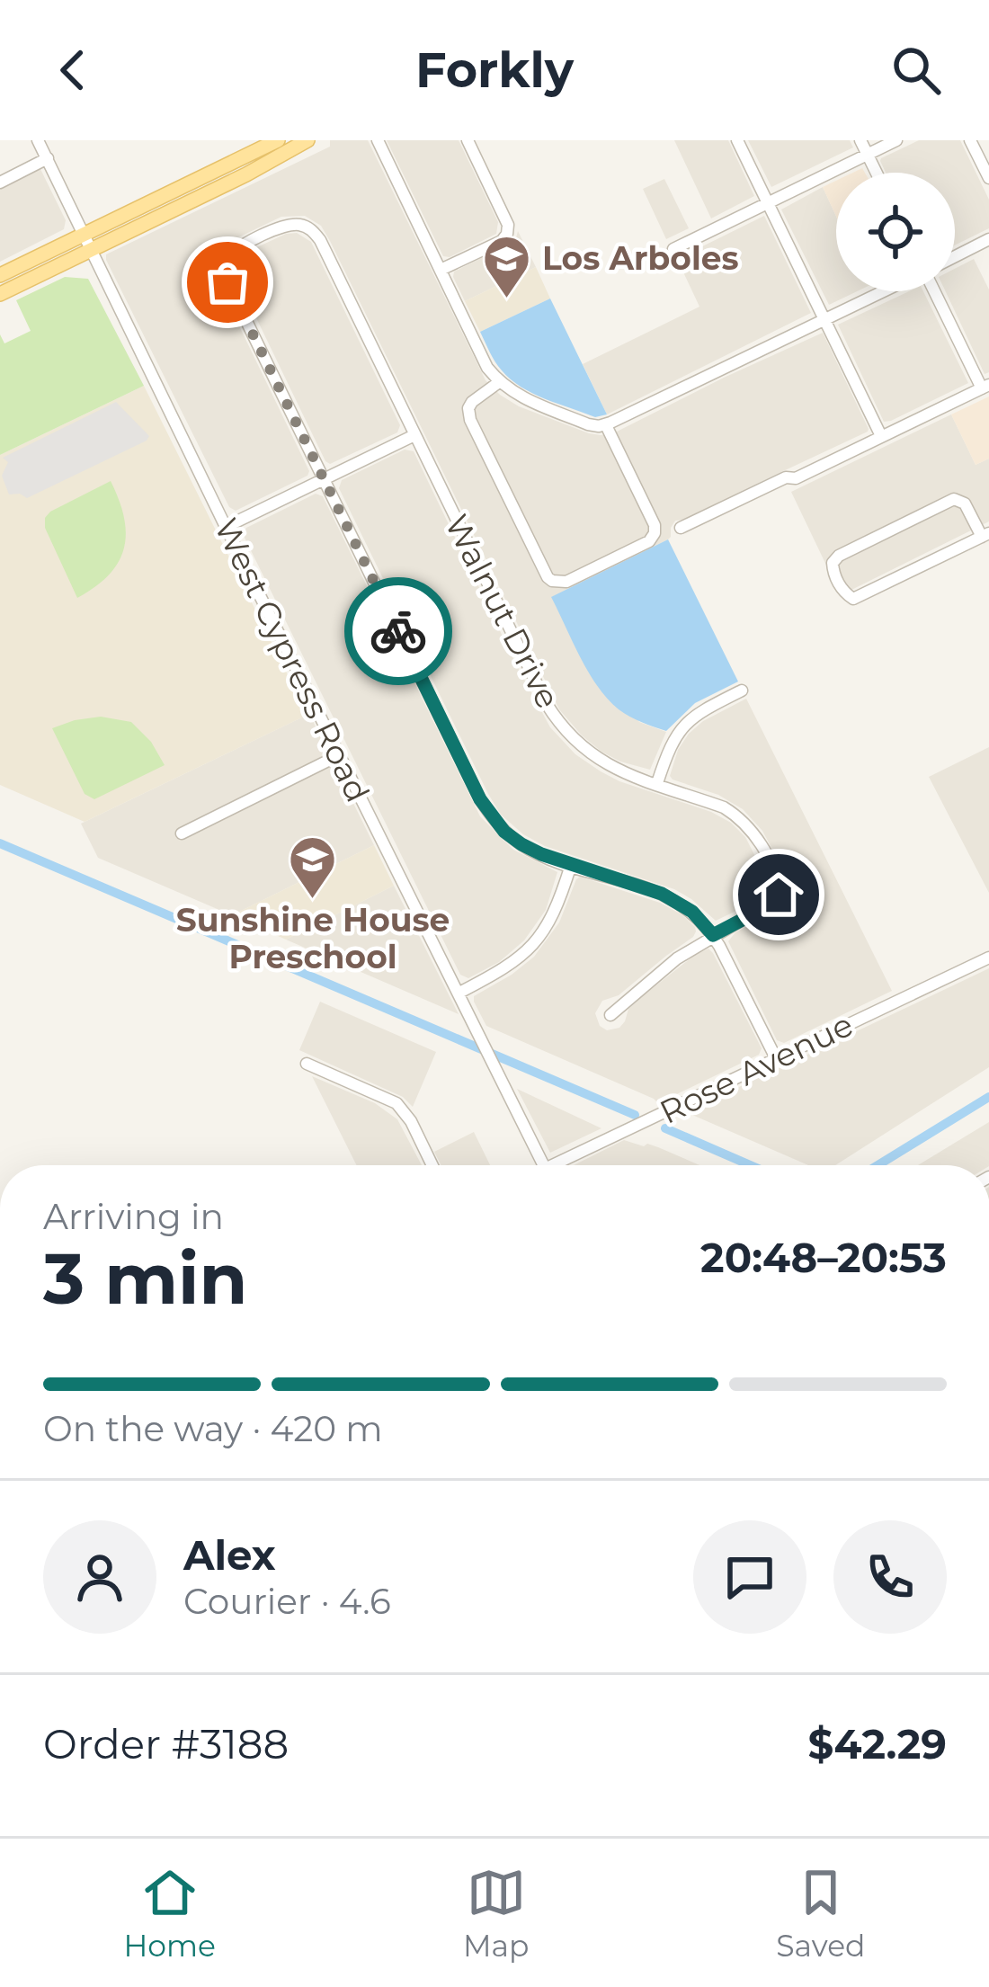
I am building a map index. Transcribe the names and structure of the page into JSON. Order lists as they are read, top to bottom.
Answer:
{
  "streets": {
    "street": ["Walnut Drive", "West Cypress Road", "Rose Avenue"]
  },
  "places": {
    "school or university": ["Los Arboles", "Sunshine House Preschool"]
  },
  "page": {
    "header": "Forkly",
    "heading": ["3 min", "Arriving in", "20:48–20:53"],
    "panel": [
      "Alex",
      "Courier · 4.6",
      "Order #3188",
      "$42.29"
    ],
    "bar": "On the way · 420 m",
    "tabs": ["Home", "Map", "Saved"]
  }
}
